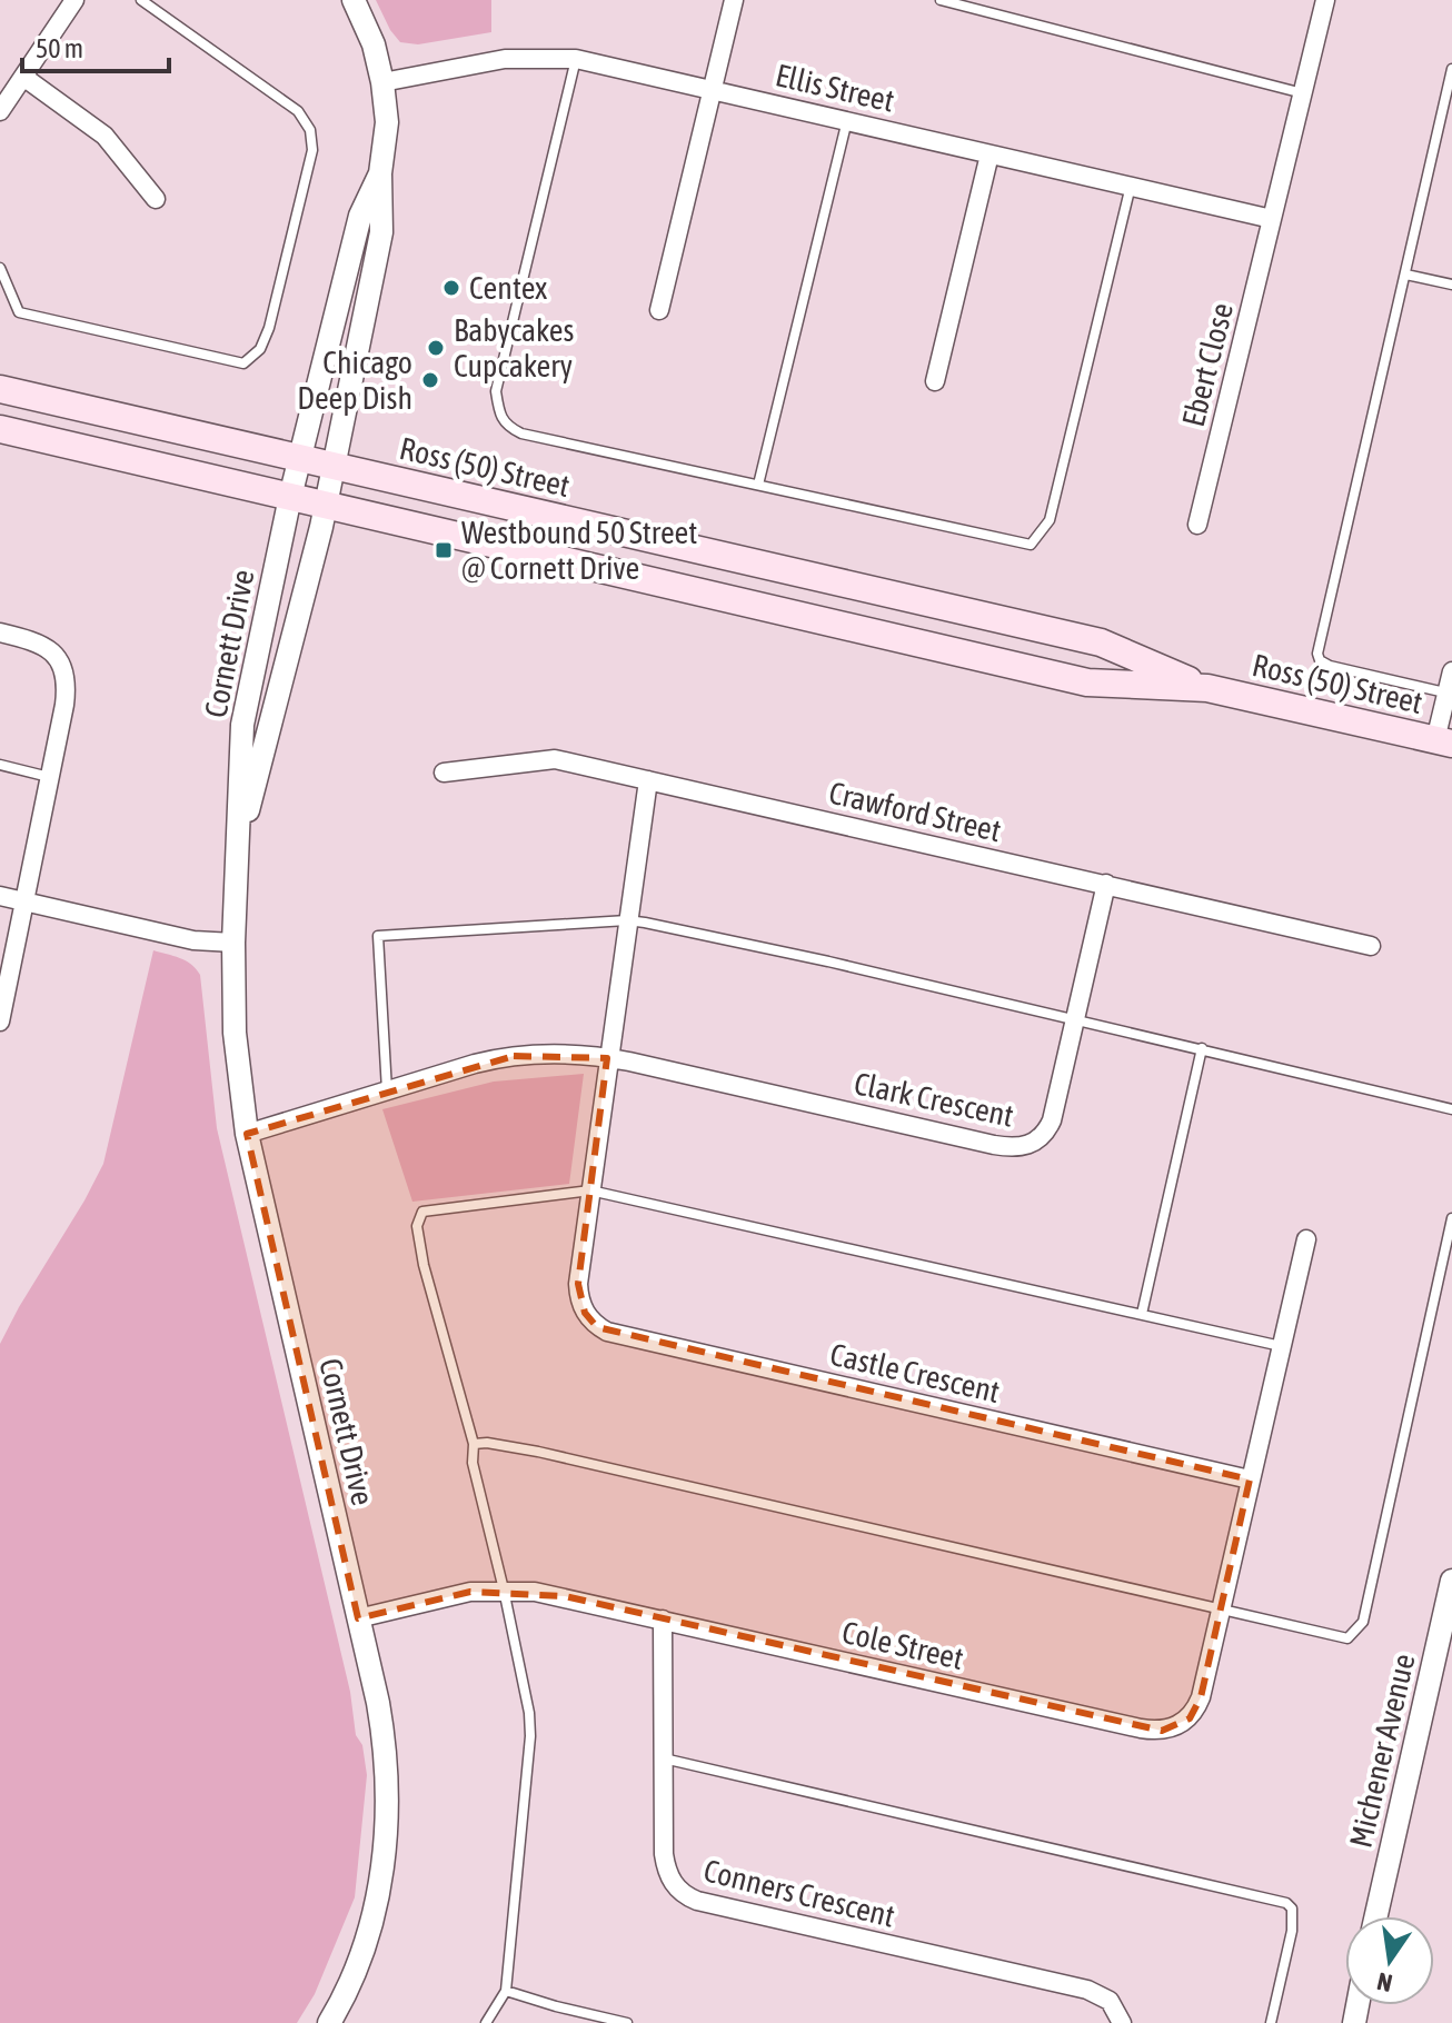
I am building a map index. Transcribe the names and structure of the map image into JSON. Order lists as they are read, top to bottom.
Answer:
{
  "streets": {
    "main road": ["Ross (50) Street"],
    "street": [
      "Ellis Street",
      "Ebert Close",
      "Cornett Drive",
      "Crawford Street",
      "Clark Crescent",
      "Castle Crescent",
      "Cole Street",
      "Michener Avenue",
      "Conners Crescent"
    ]
  },
  "crossings": [
    ["Ellis Street", "Ebert Close"],
    ["Ross (50) Street", "Cornett Drive"],
    ["Cornett Drive", "Clark Crescent"],
    ["Cornett Drive", "Cole Street"],
    ["Crawford Street", "Clark Crescent"],
    ["Clark Crescent", "Castle Crescent"],
    ["Castle Crescent", "Cole Street"],
    ["Cole Street", "Conners Crescent"]
  ],
  "places": {
    "other": ["Centex", "Babycakes Cupcakery", "Chicago Deep Dish"],
    "transit": ["Westbound 50 Street @ Cornett Drive"]
  },
  "scale_bar": "50 m",
  "north": "bottom"
}
